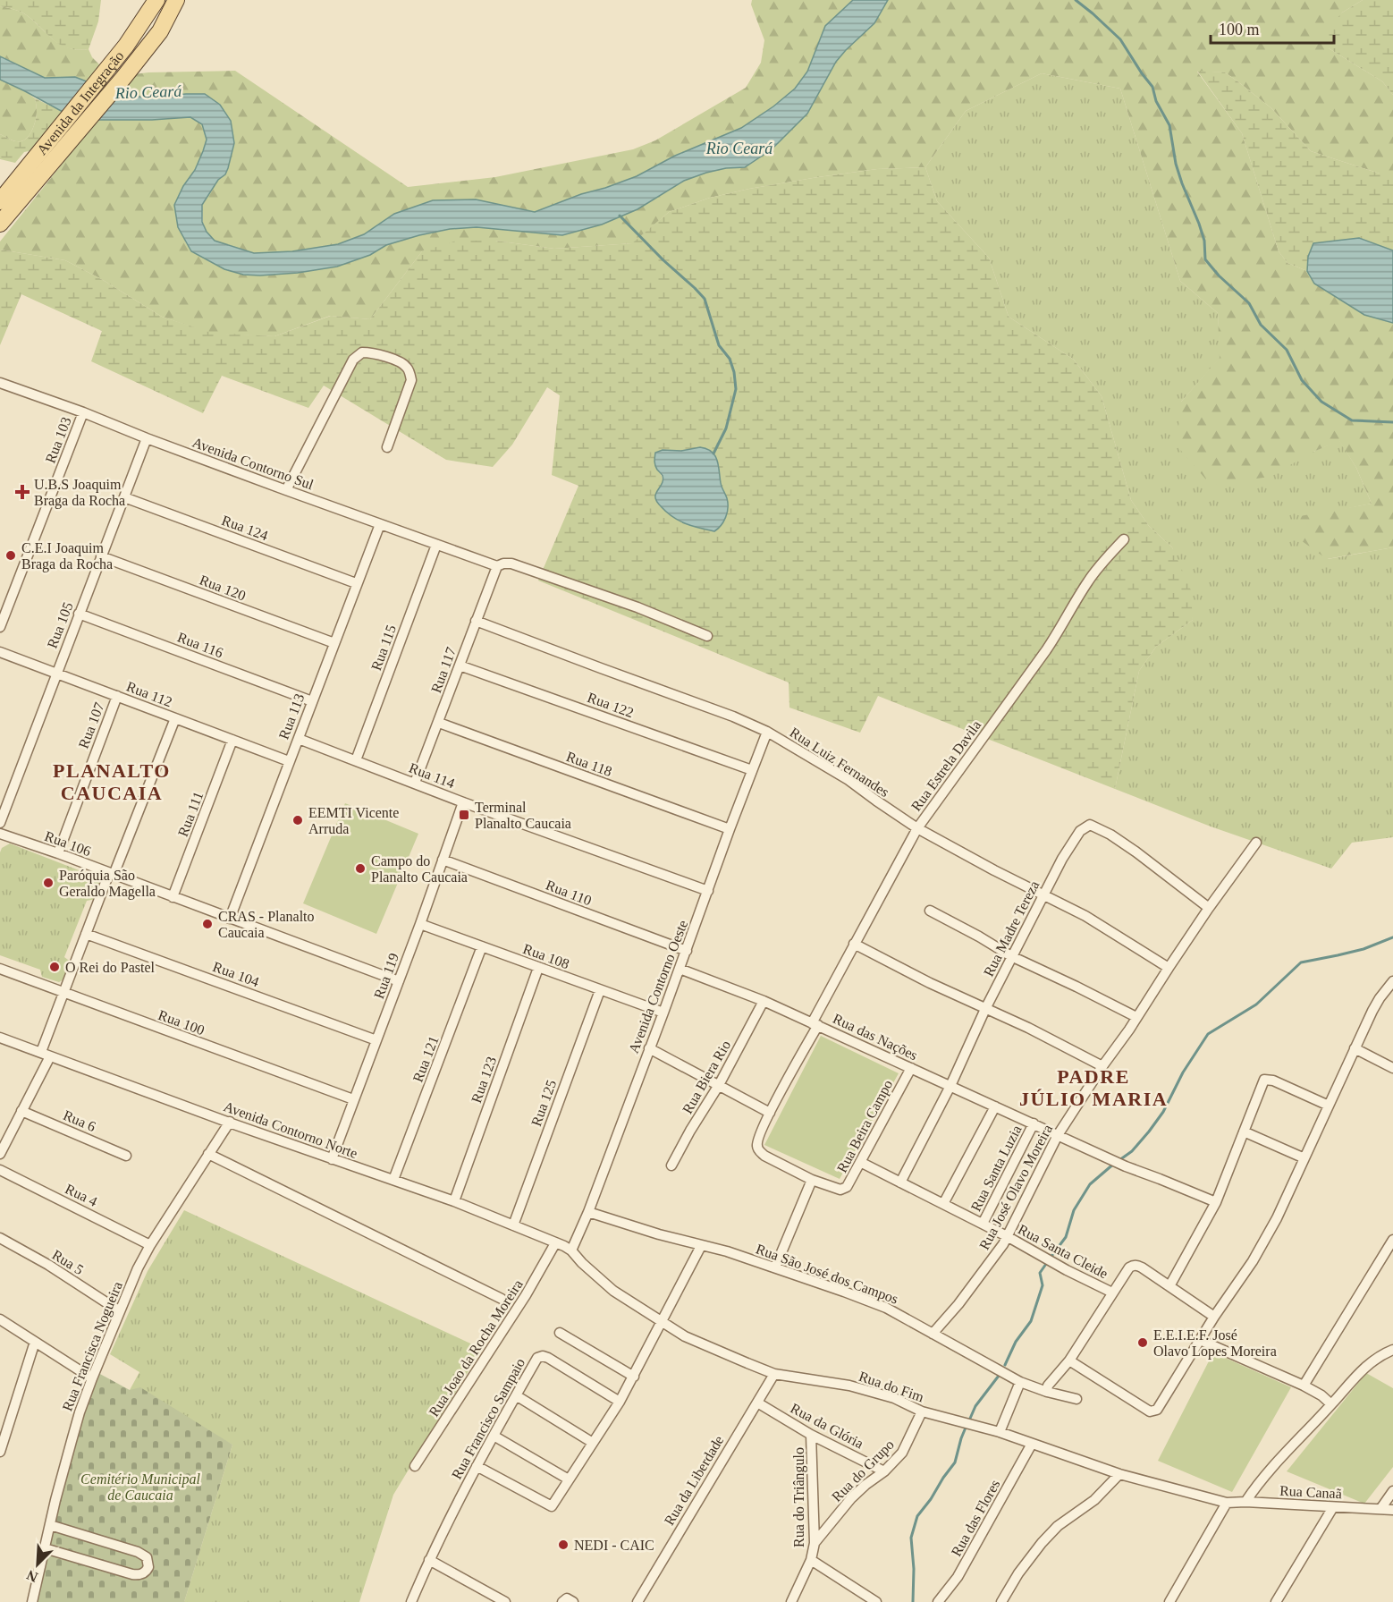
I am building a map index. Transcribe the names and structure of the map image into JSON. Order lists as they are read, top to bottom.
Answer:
{
  "streets": {
    "main road": ["Avenida da Integração"],
    "street": [
      "Rua 103",
      "Avenida Contorno Sul",
      "Rua 124",
      "Rua 120",
      "Rua 105",
      "Rua 116",
      "Rua 115",
      "Rua 117",
      "Rua 112",
      "Rua 122",
      "Rua 113",
      "Rua 107",
      "Rua Luiz Fernandes",
      "Rua 118",
      "Rua Estrela Davila",
      "Rua 114",
      "Rua 111",
      "Rua 106",
      "Rua 110",
      "Rua Madre Tereza",
      "Rua 108",
      "Rua 104",
      "Rua 119",
      "Avenida Contorno Oeste",
      "Rua 100",
      "Rua das Nações",
      "Rua 121",
      "Rua Biera Rio",
      "Rua 123",
      "Rua 125",
      "Rua 6",
      "Rua Beira Campo",
      "Avenida Contorno Norte",
      "Rua Santa Luzia",
      "Rua José Olavo Moreira",
      "Rua 4",
      "Rua Santa Cleide",
      "Rua 5",
      "Rua São José dos Campos",
      "Rua Francisca Nogueira",
      "Rua Joao da Rocha Moreira",
      "Rua do Fim",
      "Rua Francisco Sampaio",
      "Rua da Glória",
      "Rua do Grupo",
      "Rua da Liberdade",
      "Rua Canaã",
      "Rua do Triângulo",
      "Rua das Flores"
    ]
  },
  "crossings": [
    ["Rua 103", "Avenida Contorno Sul"],
    ["Avenida Contorno Sul", "Rua 105"],
    ["Avenida Contorno Sul", "Rua 115"],
    ["Avenida Contorno Sul", "Rua 117"],
    ["Avenida Contorno Sul", "Rua 113"],
    ["Rua 124", "Rua 105"],
    ["Rua 124", "Rua 113"],
    ["Rua 120", "Rua 105"],
    ["Rua 120", "Rua 113"],
    ["Rua 105", "Rua 116"],
    ["Rua 105", "Rua 112"],
    ["Rua 116", "Rua 113"],
    ["Rua 115", "Rua 114"],
    ["Rua 117", "Rua 122"],
    ["Rua 117", "Rua Luiz Fernandes"],
    ["Rua 117", "Rua 118"],
    ["Rua 117", "Rua 114"],
    ["Rua 112", "Rua 113"],
    ["Rua 112", "Rua 107"],
    ["Rua 112", "Rua 111"],
    ["Rua 122", "Avenida Contorno Oeste"],
    ["Rua 113", "Rua 114"],
    ["Rua 113", "Rua 106"],
    ["Rua 107", "Rua 106"],
    ["Rua Luiz Fernandes", "Rua Estrela Davila"],
    ["Rua Luiz Fernandes", "Rua Madre Tereza"],
    ["Rua Luiz Fernandes", "Avenida Contorno Oeste"],
    ["Rua Luiz Fernandes", "Rua José Olavo Moreira"],
    ["Rua 118", "Avenida Contorno Oeste"],
    ["Rua Estrela Davila", "Rua das Nações"],
    ["Rua Estrela Davila", "Rua Beira Campo"],
    ["Rua 114", "Rua 119"],
    ["Rua 114", "Avenida Contorno Oeste"],
    ["Rua 111", "Rua 106"],
    ["Rua 106", "Rua 119"],
    ["Rua 110", "Rua 119"],
    ["Rua 110", "Avenida Contorno Oeste"],
    ["Rua Madre Tereza", "Rua das Nações"],
    ["Rua Madre Tereza", "Rua José Olavo Moreira"],
    ["Rua Madre Tereza", "Rua Santa Cleide"],
    ["Rua 108", "Rua 119"],
    ["Rua 108", "Avenida Contorno Oeste"],
    ["Rua 108", "Rua 121"],
    ["Rua 108", "Rua 123"],
    ["Rua 108", "Rua 125"],
    ["Rua 104", "Rua 119"],
    ["Rua 119", "Rua 100"],
    ["Rua 119", "Avenida Contorno Norte"],
    ["Avenida Contorno Oeste", "Rua das Nações"],
    ["Avenida Contorno Oeste", "Avenida Contorno Norte"],
    ["Avenida Contorno Oeste", "Rua São José dos Campos"],
    ["Avenida Contorno Oeste", "Rua do Fim"],
    ["Rua das Nações", "Rua Biera Rio"],
    ["Rua das Nações", "Rua Beira Campo"],
    ["Rua das Nações", "Rua Santa Luzia"],
    ["Rua das Nações", "Rua José Olavo Moreira"],
    ["Rua 121", "Avenida Contorno Norte"],
    ["Rua 123", "Avenida Contorno Norte"],
    ["Rua 125", "Avenida Contorno Norte"],
    ["Rua Beira Campo", "Rua Santa Cleide"],
    ["Avenida Contorno Norte", "Rua Francisca Nogueira"],
    ["Avenida Contorno Norte", "Rua Joao da Rocha Moreira"],
    ["Avenida Contorno Norte", "Rua do Fim"],
    ["Rua Santa Luzia", "Rua Santa Cleide"],
    ["Rua José Olavo Moreira", "Rua Santa Cleide"],
    ["Rua José Olavo Moreira", "Rua São José dos Campos"],
    ["Rua 4", "Rua Francisca Nogueira"],
    ["Rua 5", "Rua Francisca Nogueira"],
    ["Rua do Fim", "Rua do Grupo"],
    ["Rua do Fim", "Rua da Liberdade"],
    ["Rua do Fim", "Rua Canaã"],
    ["Rua do Fim", "Rua das Flores"],
    ["Rua da Glória", "Rua do Grupo"],
    ["Rua da Glória", "Rua da Liberdade"],
    ["Rua da Glória", "Rua do Triângulo"],
    ["Rua do Grupo", "Rua do Triângulo"]
  ],
  "districts": ["PLANALTO CAUCAIA", "PADRE JÚLIO MARIA"],
  "water": ["Rio Ceará"],
  "parks": ["Cemitério Municipal de Caucaia"],
  "places": {
    "health": ["U.B.S Joaquim Braga da Rocha"],
    "other": [
      "C.E.I Joaquim Braga da Rocha",
      "EEMTI Vicente Arruda",
      "Campo do Planalto Caucaia",
      "Paróquia São Geraldo Magella",
      "CRAS - Planalto Caucaia",
      "O Rei do Pastel",
      "E.E.I.E.F. José Olavo Lopes Moreira",
      "NEDI - CAIC"
    ],
    "transit": ["Terminal Planalto Caucaia"]
  },
  "scale_bar": "100 m",
  "north": "bottom left"
}
